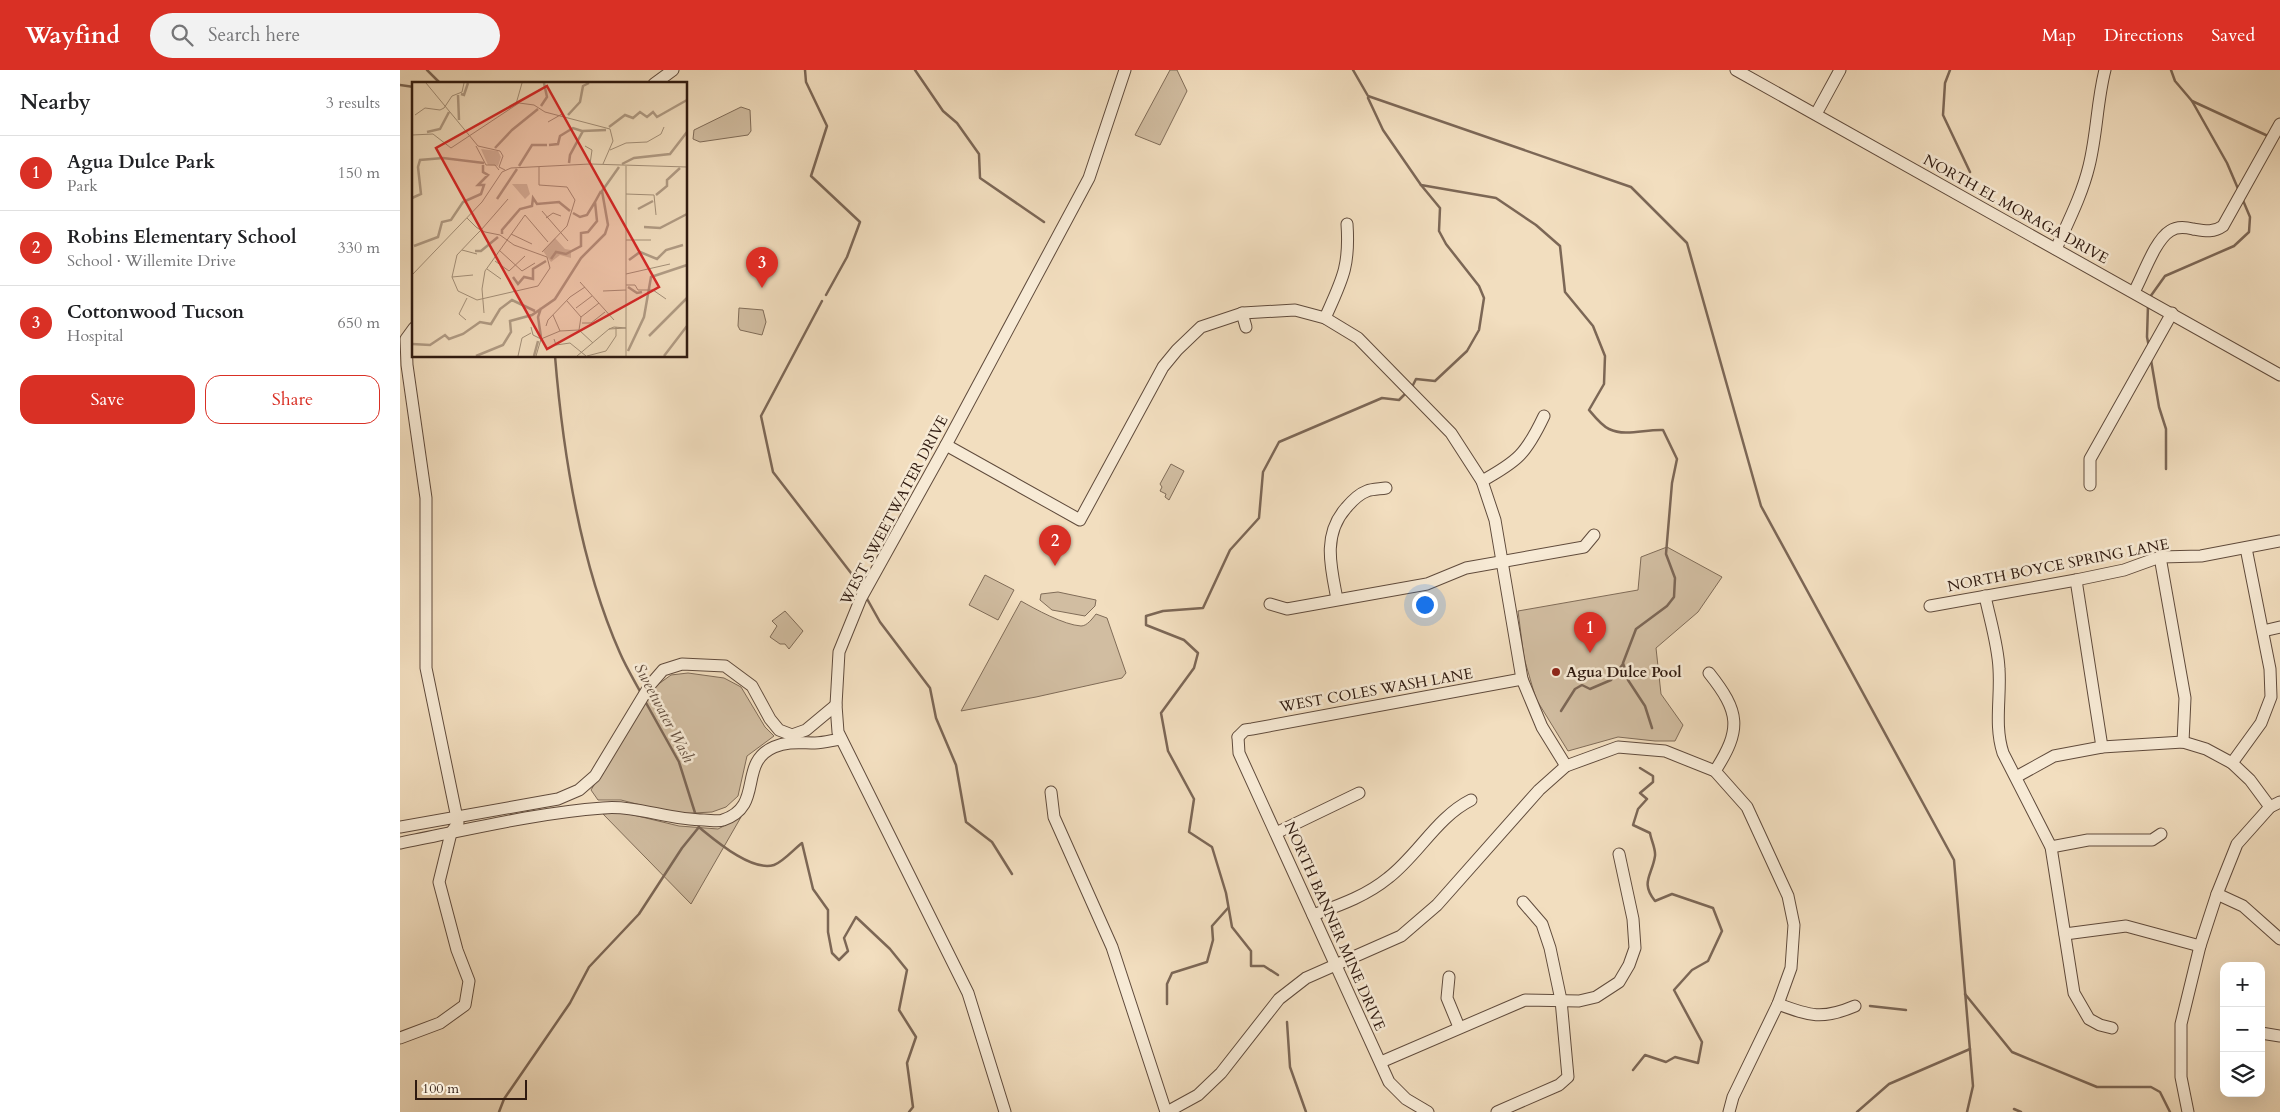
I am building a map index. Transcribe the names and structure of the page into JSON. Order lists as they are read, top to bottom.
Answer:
{
  "streets": {
    "street": [
      "NORTH EL MORAGA DRIVE",
      "WEST SWEETWATER DRIVE",
      "NORTH BOYCE SPRING LANE",
      "WEST COLES WASH LANE",
      "NORTH BANNER MINE DRIVE"
    ]
  },
  "crossings": [
    ["WEST COLES WASH LANE", "NORTH BANNER MINE DRIVE"]
  ],
  "water": ["Sweetwater Wash"],
  "places": ["Agua Dulce Pool"],
  "scale_bar": "100 m",
  "page": {
    "header": "Wayfind",
    "search": "Search here",
    "nav": ["Map", "Directions", "Saved"],
    "heading": ["Nearby", "3 results"],
    "list": [
      {
        "mark": "1",
        "name": "Agua Dulce Park",
        "note": "Park",
        "value": "150 m"
      },
      {
        "mark": "2",
        "name": "Robins Elementary School",
        "note": "School · Willemite Drive",
        "value": "330 m"
      },
      {
        "mark": "3",
        "name": "Cottonwood Tucson",
        "note": "Hospital",
        "value": "650 m"
      }
    ],
    "pins": ["3", "2", "1"],
    "buttons": ["Save", "Share"],
    "map_buttons": ["+", "−"],
    "scale": "100 m"
  }
}
